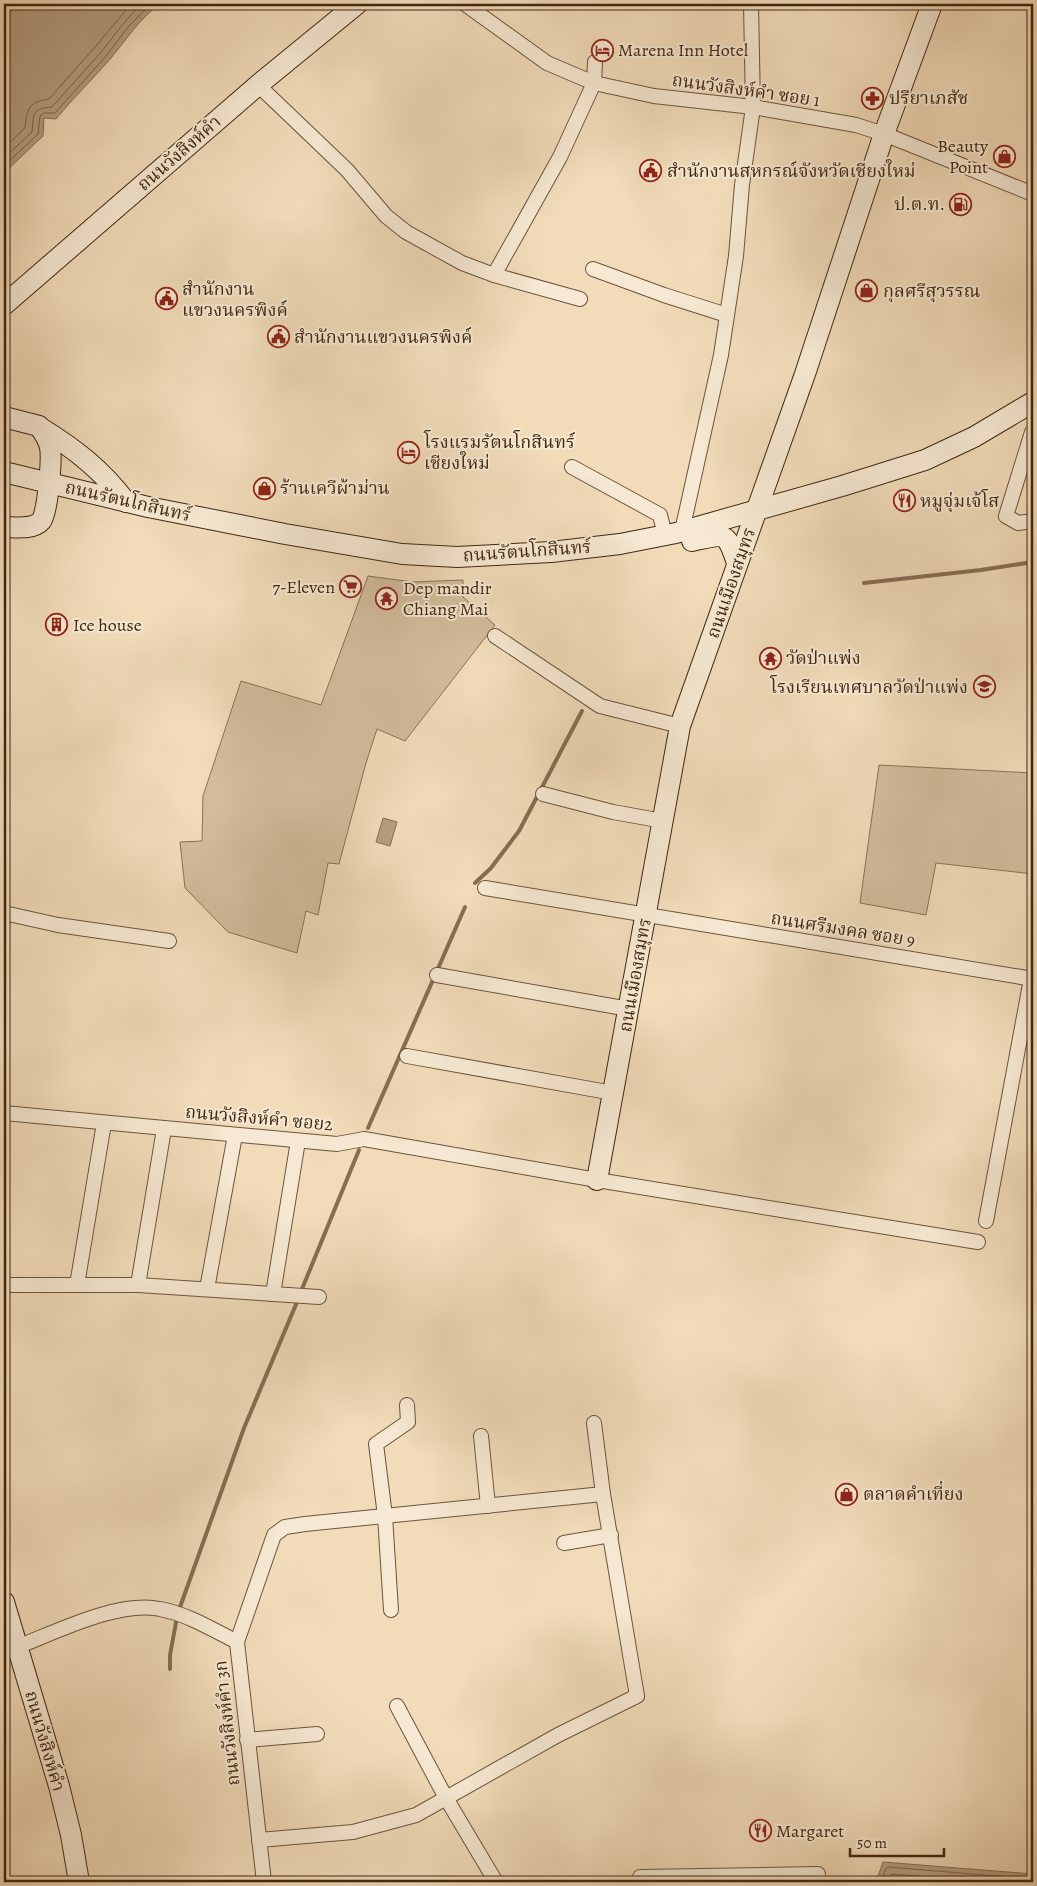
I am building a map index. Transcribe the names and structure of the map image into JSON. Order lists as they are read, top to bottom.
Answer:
{
  "streets": {
    "street": [
      "ถนนวังสิงห์คำ ซอย 1",
      "ถนนวังสิงห์คำ",
      "ถนนรัตนโกสินทร์",
      "ถนนเมืองสมุทร",
      "ถนนศรีมงคล ซอย 9",
      "ถนนวังสิงห์คำ ซอย2",
      "ถนนวังสิงห์คำ 3ก"
    ]
  },
  "crossings": [
    ["ถนนวังสิงห์คำ ซอย 1", "ถนนเมืองสมุทร"],
    ["ถนนวังสิงห์คำ", "ถนนวังสิงห์คำ 3ก"],
    ["ถนนรัตนโกสินทร์", "ถนนเมืองสมุทร"],
    ["ถนนเมืองสมุทร", "ถนนศรีมงคล ซอย 9"],
    ["ถนนเมืองสมุทร", "ถนนวังสิงห์คำ ซอย2"]
  ],
  "places": {
    "hotel": ["Marena Inn Hotel", "โรงแรมรัตนโกสินทร์ เชียงใหม่"],
    "pharmacy": ["ปรียาเภสัช"],
    "shop": [
      "Beauty Point",
      "กุลศรีสุวรรณ",
      "ร้านเควีผ้าม่าน",
      "ตลาดคำเที่ยง"
    ],
    "public building": ["สำนักงานสหกรณ์จังหวัดเชียงใหม่", "สำนักงาน แขวงนครพิงค์", "สำนักงานแขวงนครพิงค์"],
    "fuel station": ["ป.ต.ท."],
    "restaurant": ["หมูจุ่มเจ้โส", "Margaret"],
    "supermarket": ["7-Eleven"],
    "temple": ["Dep mandir Chiang Mai", "วัดป่าแพ่ง"],
    "building": ["Ice house"],
    "school or university": ["โรงเรียนเทศบาลวัดป่าแพ่ง"]
  },
  "scale_bar": "50 m"
}
